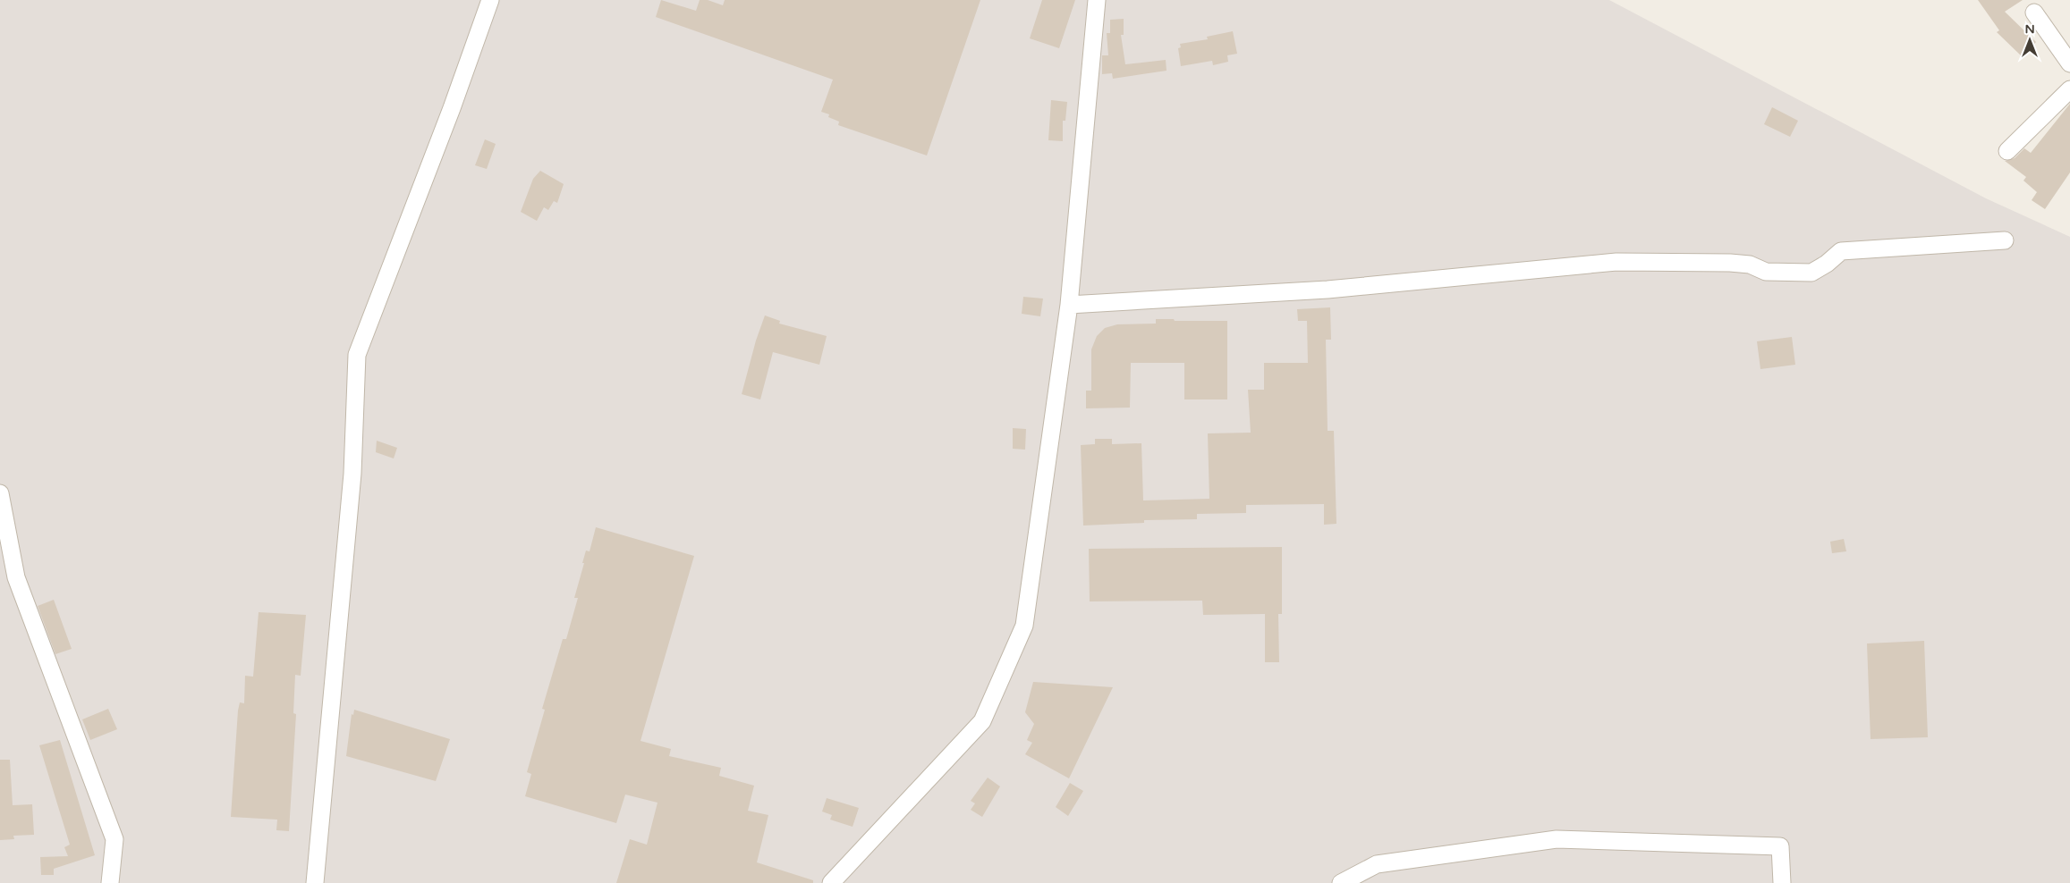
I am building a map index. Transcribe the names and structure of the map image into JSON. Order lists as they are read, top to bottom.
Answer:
{
  "north": "top"
}
